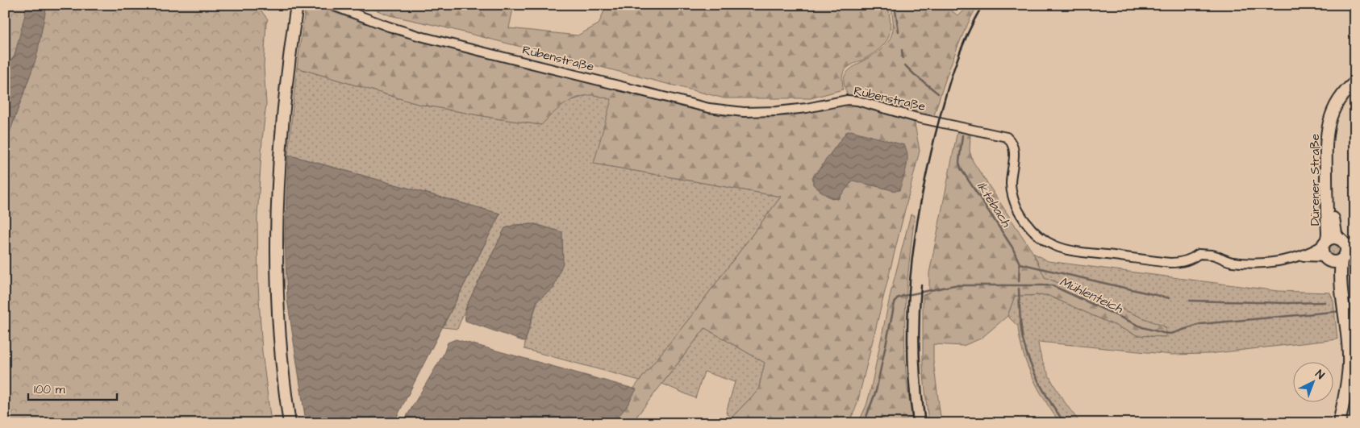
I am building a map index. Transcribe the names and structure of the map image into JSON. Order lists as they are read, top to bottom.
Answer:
{
  "streets": {
    "main road": ["Dürener Straße"],
    "street": ["Rübenstraße"]
  },
  "crossings": [
    ["Rübenstraße", "Dürener Straße"]
  ],
  "water": ["Iktebach", "Mühlenteich"],
  "scale_bar": "100 m",
  "north": "top right"
}
